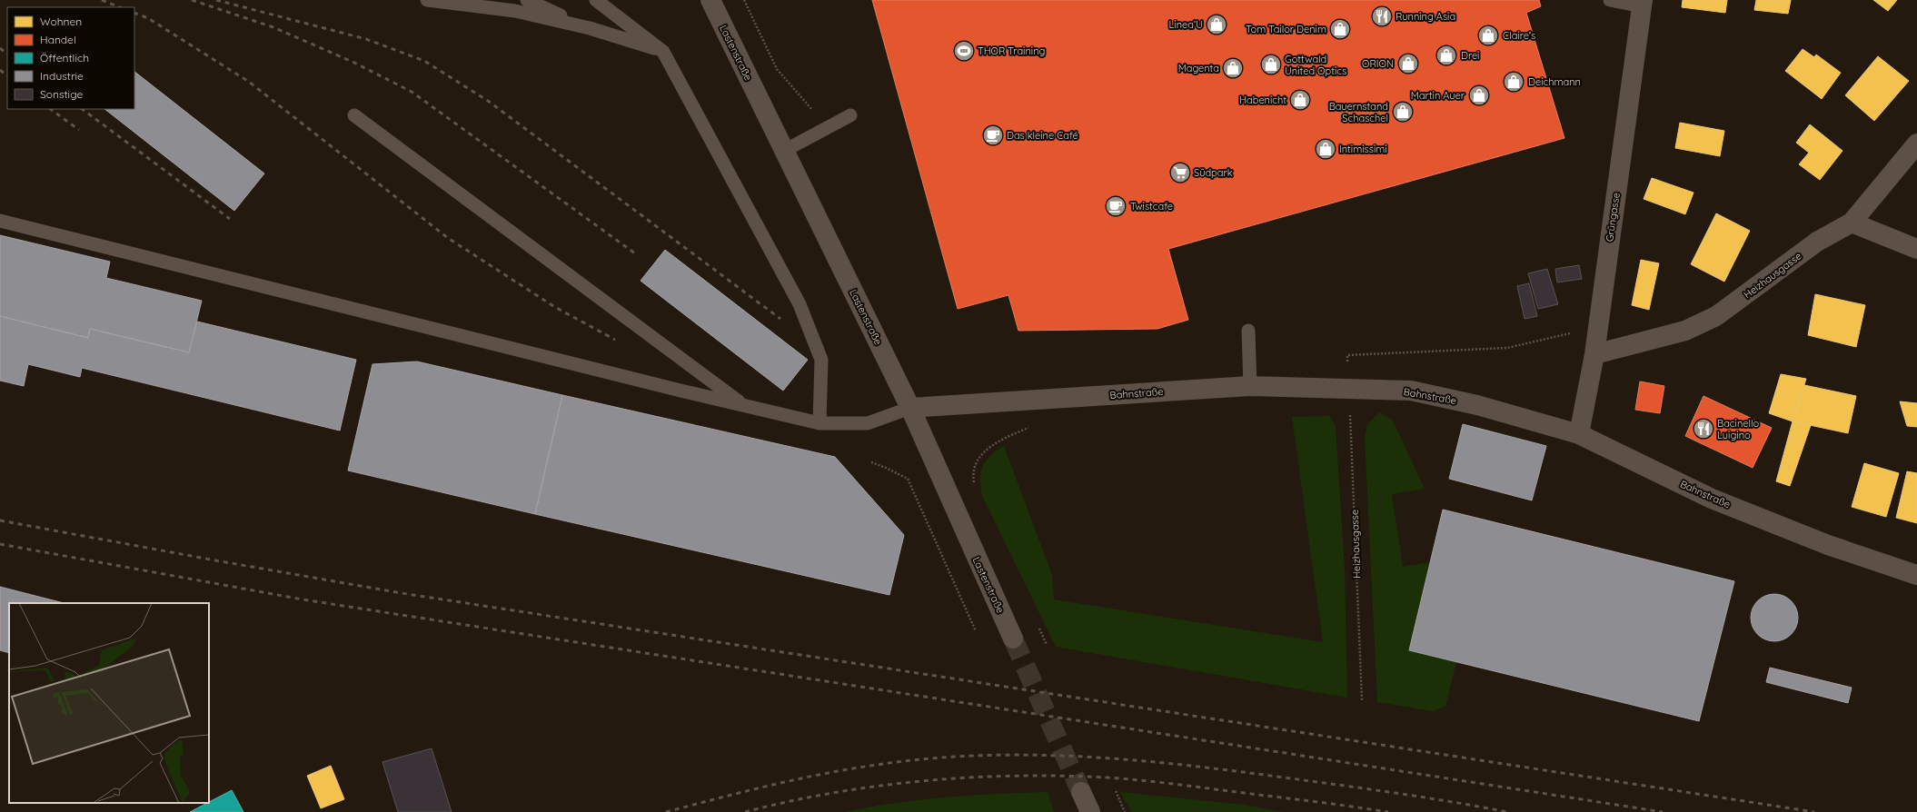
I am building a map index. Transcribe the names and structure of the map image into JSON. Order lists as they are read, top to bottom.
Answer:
{
  "streets": {
    "street": [
      "Lastenstraße",
      "Grüngasse",
      "Heizhausgasse",
      "Bahnstraße"
    ]
  },
  "crossings": [
    ["Lastenstraße", "Bahnstraße"],
    ["Grüngasse", "Heizhausgasse"],
    ["Grüngasse", "Bahnstraße"],
    ["Heizhausgasse", "Bahnstraße"]
  ],
  "places": {
    "restaurant": ["Running Asia", "Bacinello Luigino"],
    "shop": [
      "Linea’U",
      "Tom Tailor Denim",
      "Claire’s",
      "Drei",
      "ORION",
      "Gottwald United Optics",
      "Magenta",
      "Deichmann",
      "Martin Auer",
      "Habenicht",
      "Bauernstand Schaschel",
      "Intimissimi"
    ],
    "sports": ["THOR Training"],
    "cafe": ["Das kleine Café", "Twistcafe"],
    "supermarket": ["Südpark"]
  },
  "legend": [
    "Wohnen",
    "Handel",
    "Öffentlich",
    "Industrie",
    "Sonstige"
  ]
}
